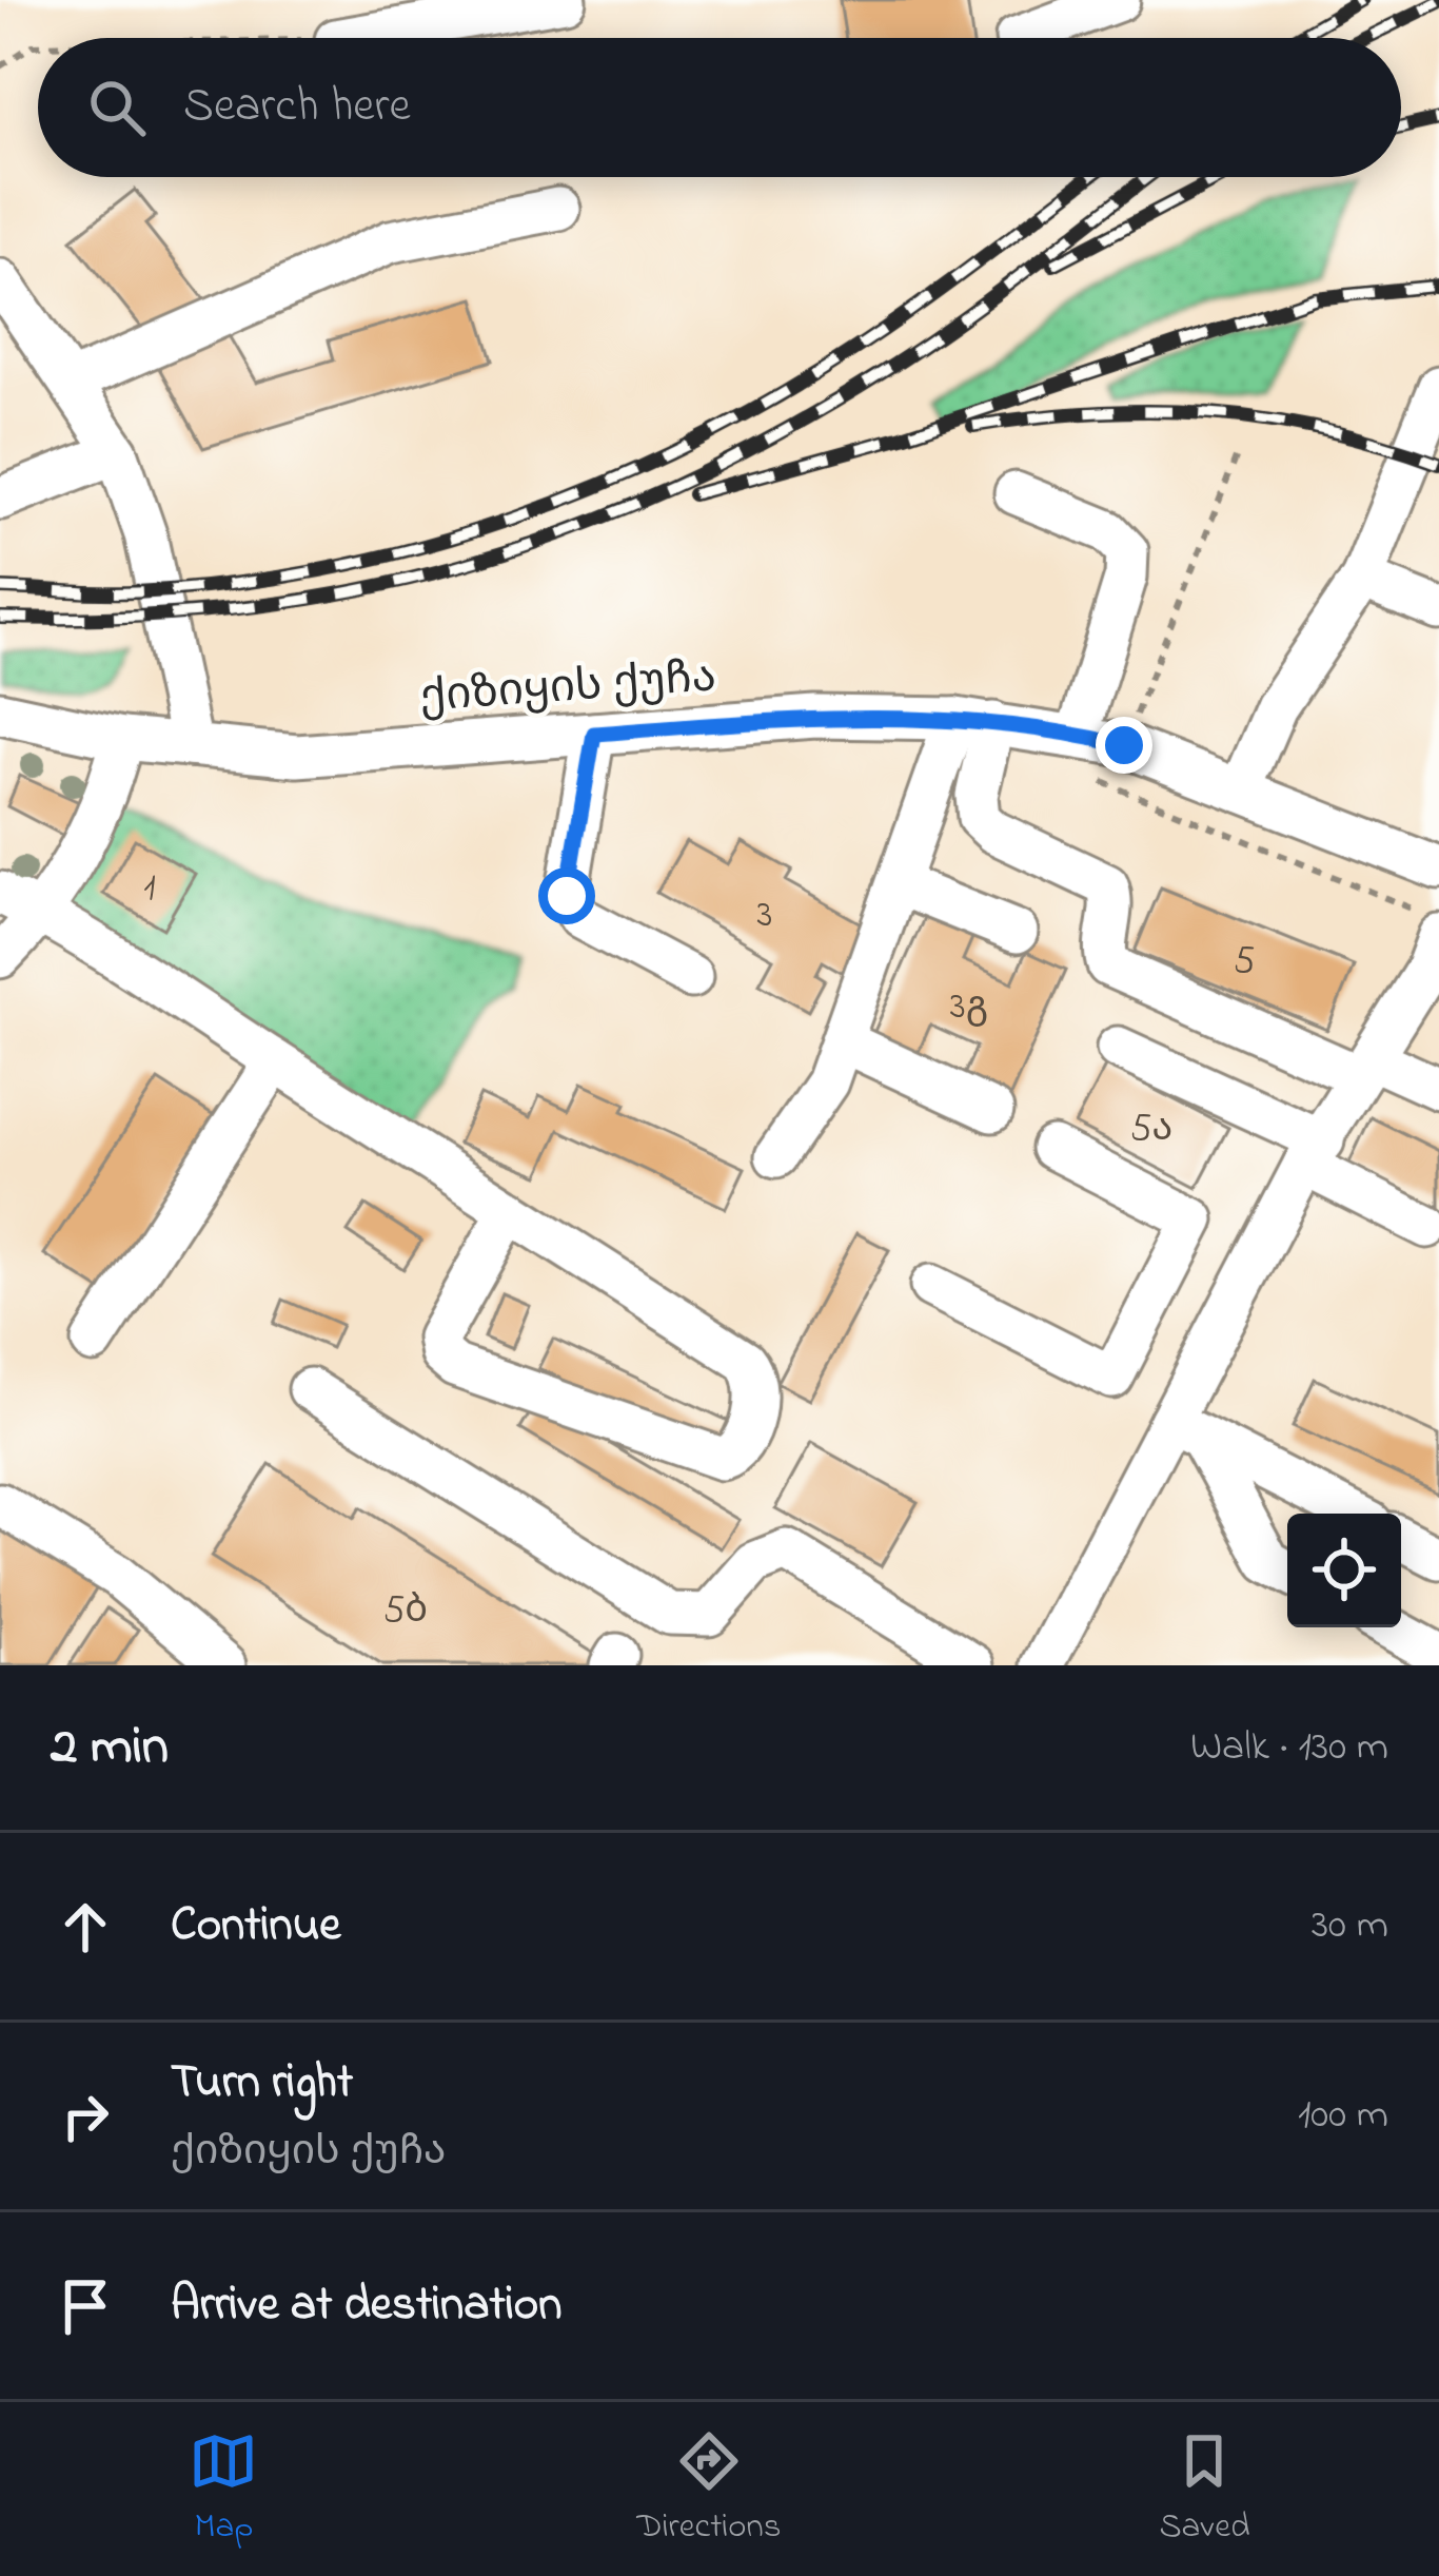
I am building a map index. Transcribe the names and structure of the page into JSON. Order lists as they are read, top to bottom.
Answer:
{
  "streets": {
    "street": ["ქიზიყის ქუჩა"]
  },
  "house_numbers": [
    "1",
    "3",
    "5",
    "3გ",
    "5ა",
    "5ბ"
  ],
  "page": {
    "search": "Search here",
    "heading": ["2 min", "Walk · 130 m"],
    "list": [
      ["Continue", "30 m"],
      ["Turn right", "ქიზიყის ქუჩა", "100 m"],
      "Arrive at destination"
    ],
    "nav": ["Map", "Directions", "Saved"]
  }
}
